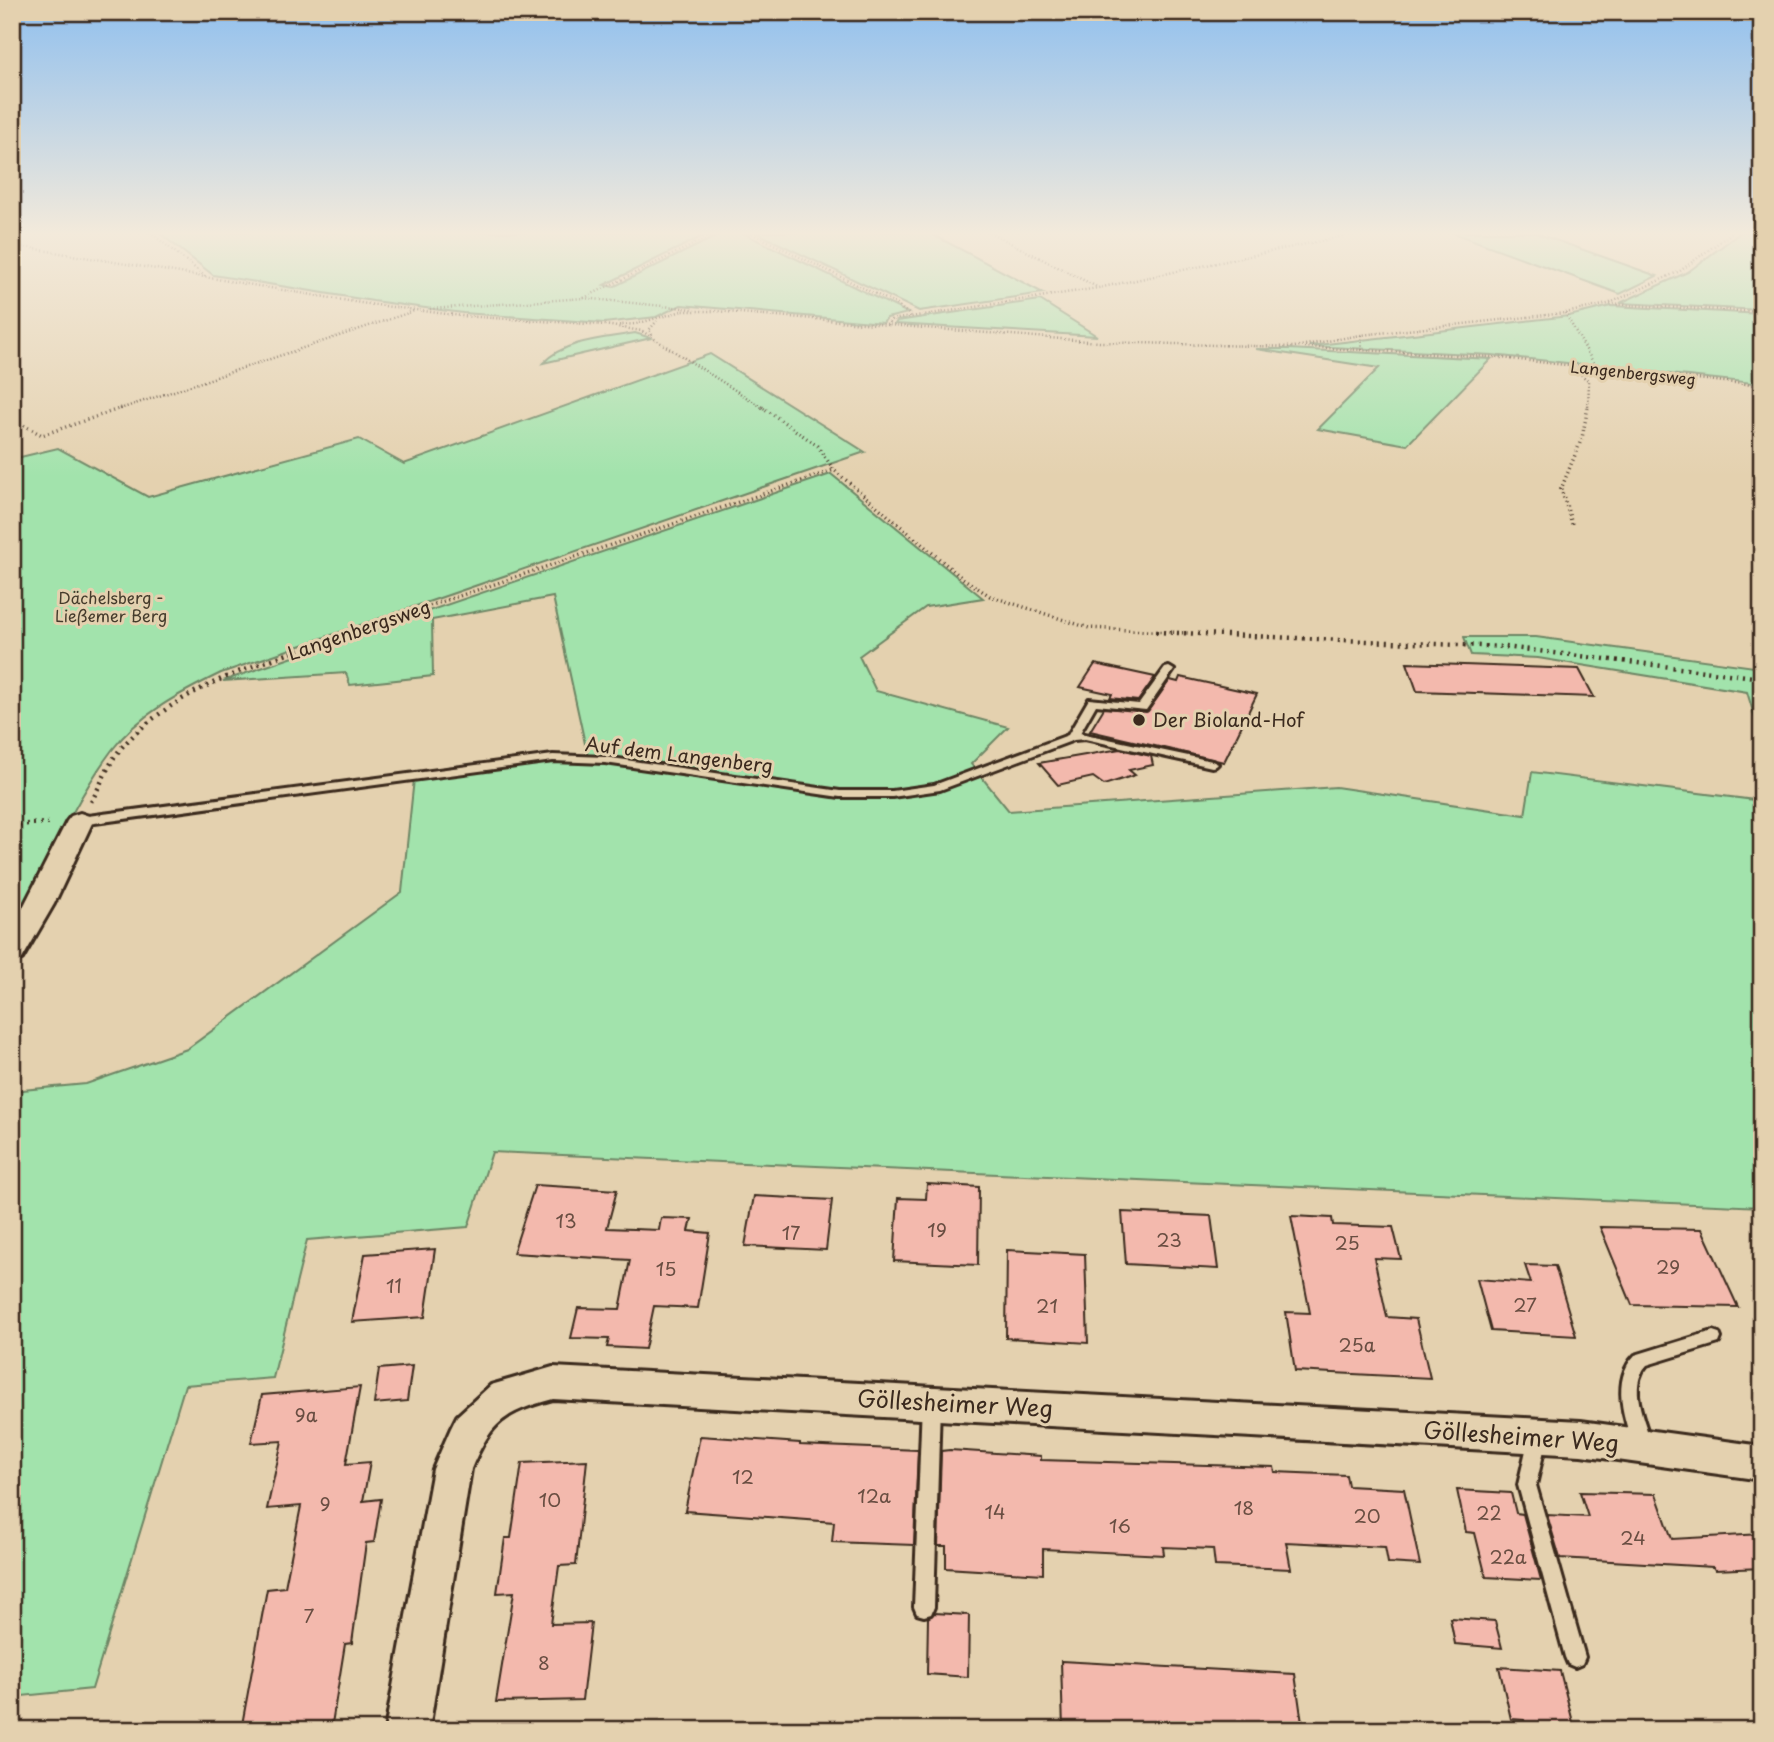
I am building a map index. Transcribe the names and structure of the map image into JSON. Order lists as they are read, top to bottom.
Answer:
{
  "streets": {
    "street": ["Göllesheimer Weg"],
    "lane": ["Auf dem Langenberg"],
    "path": ["Langenbergsweg"]
  },
  "crossings": [
    ["Langenbergsweg", "Auf dem Langenberg"]
  ],
  "parks": ["Dächelsberg - Ließemer Berg"],
  "places": ["Der Bioland-Hof"],
  "house_numbers": [
    "13",
    "19",
    "17",
    "23",
    "25",
    "29",
    "15",
    "11",
    "27",
    "21",
    "25a",
    "9a",
    "12",
    "12a",
    "10",
    "9",
    "18",
    "14",
    "22",
    "20",
    "16",
    "24",
    "22a",
    "7",
    "8"
  ]
}
